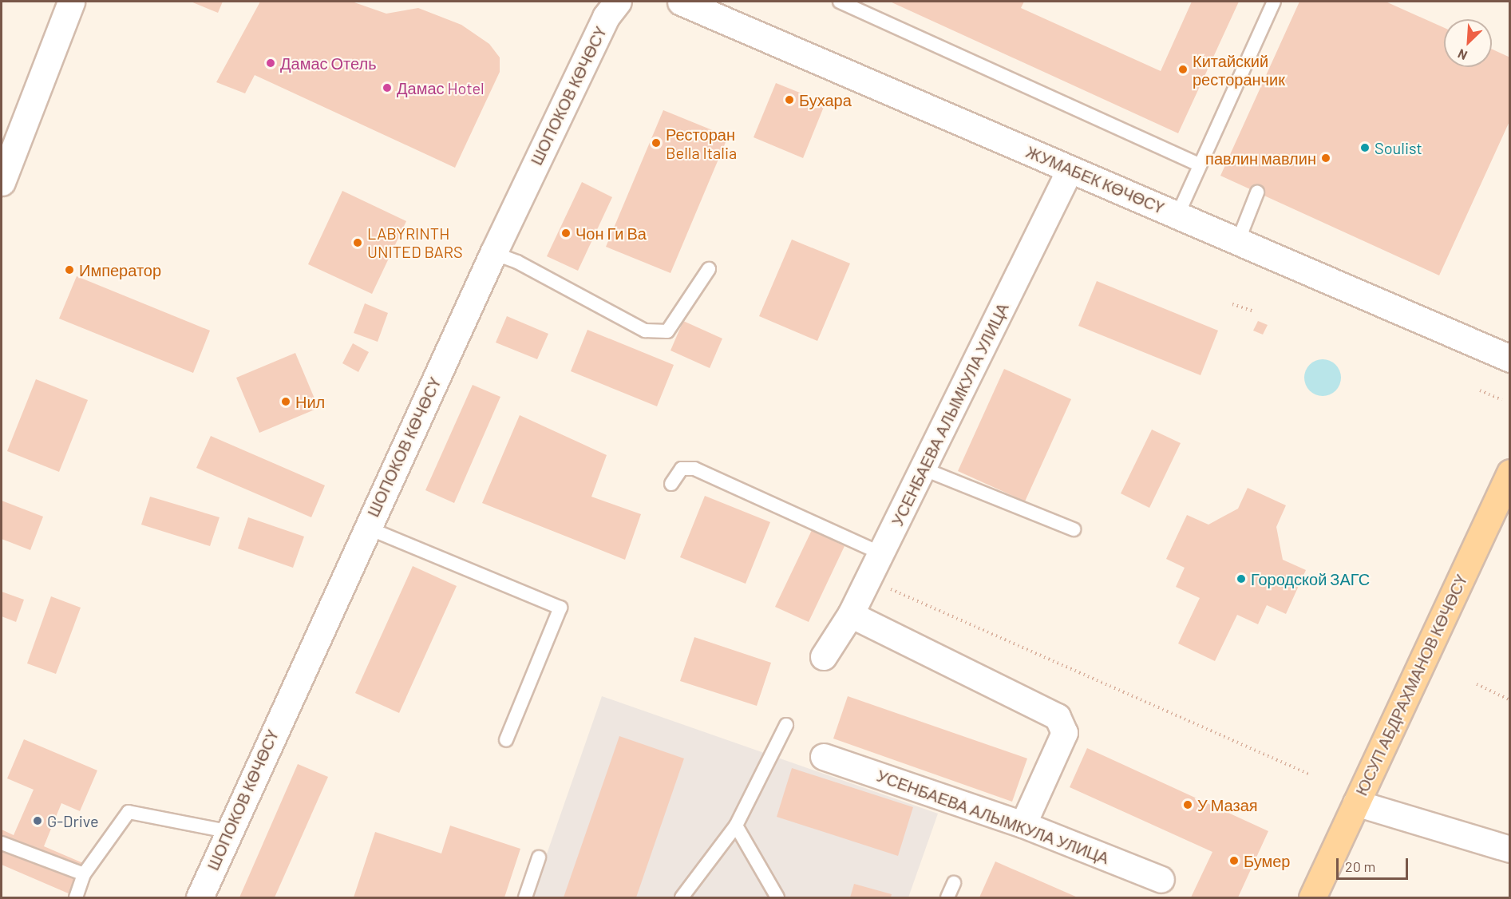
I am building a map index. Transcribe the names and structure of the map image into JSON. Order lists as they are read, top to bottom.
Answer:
{
  "streets": {
    "main road": ["ЮСУП АБДРАХМАНОВ КӨЧӨСҮ"],
    "street": ["ШОПОКОВ КӨЧӨСҮ", "ЖУМАБЕК КӨЧӨСҮ", "УСЕНБАЕВА АЛЫМКУЛА УЛИЦА"]
  },
  "crossings": [
    ["ЖУМАБЕК КӨЧӨСҮ", "УСЕНБАЕВА АЛЫМКУЛА УЛИЦА"]
  ],
  "places": [
    "Дамас Отель",
    "Китайский ресторанчик",
    "Дамас Hotel",
    "Бухара",
    "Ресторан Bella Italia",
    "Soulist",
    "павлин мавлин",
    "Чон Ги Ва",
    "LABYRINTH UNITED BARS",
    "Император",
    "Нил",
    "Городской ЗАГС",
    "У Мазая",
    "G-Drive",
    "Бумер"
  ],
  "scale_bar": "20 m",
  "north": "bottom left"
}
